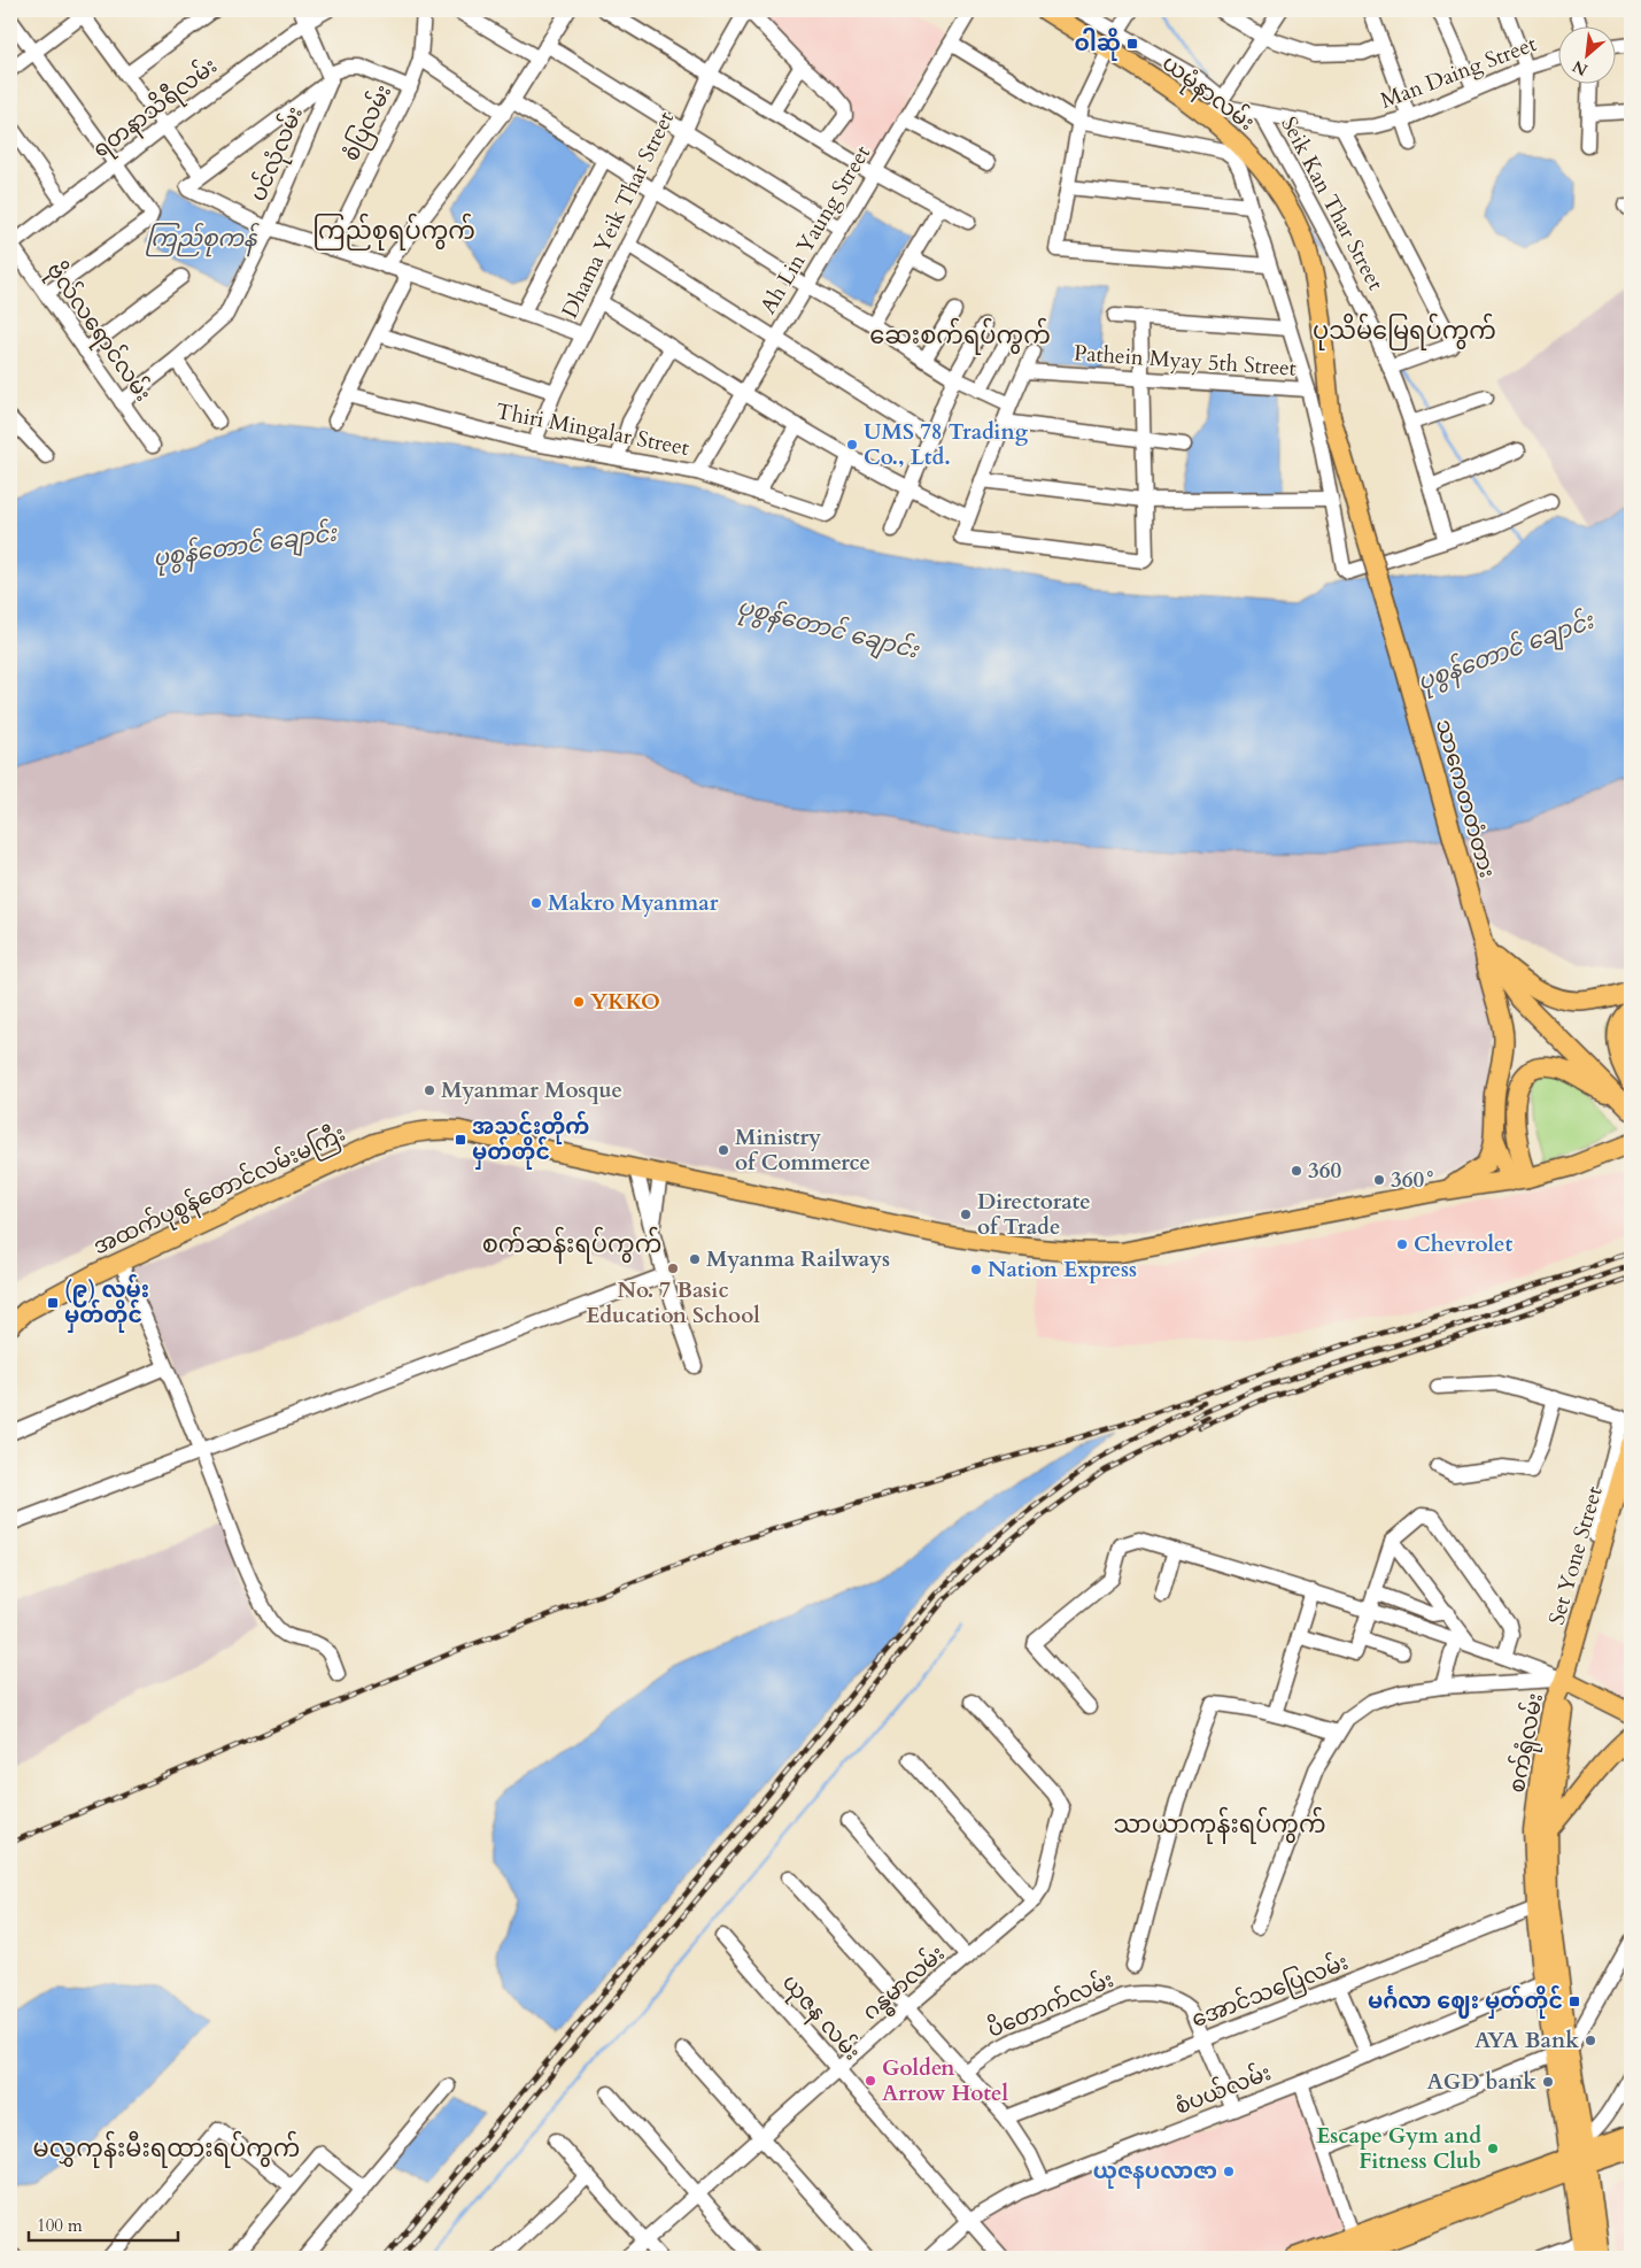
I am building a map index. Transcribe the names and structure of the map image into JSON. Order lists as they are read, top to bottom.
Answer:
{
  "streets": {
    "main road": [
      "ယမုံနာလမ်း",
      "သာကေတတံတား",
      "အထက်ပုစွန်တောင်လမ်းမကြီး",
      "Set Yone Street",
      "စက်ရုံလမ်း"
    ],
    "street": [
      "Man Daing Street",
      "ရတနာသိရီလမ်း",
      "စံပြလမ်း",
      "ပင်လုံလမ်း",
      "Seik Kan Thar Street",
      "Dhama Yeik Thar Street",
      "Ah Lin Yaung Street",
      "ဗိုလ်လရောင်လမ်း",
      "Pathein Myay 5th Street",
      "Thiri Mingalar Street",
      "ဂန္ဓမာလမ်း",
      "အောင်သပြေလမ်း",
      "ပိတောက်လမ်း",
      "ယုဇန လမ်း",
      "စံပယ်လမ်း"
    ]
  },
  "crossings": [
    ["Man Daing Street", "Seik Kan Thar Street"],
    ["ယမုံနာလမ်း", "သာကေတတံတား"],
    ["ရတနာသိရီလမ်း", "ဗိုလ်လရောင်လမ်း"],
    ["ပင်လုံလမ်း", "ဗိုလ်လရောင်လမ်း"],
    ["Dhama Yeik Thar Street", "Thiri Mingalar Street"],
    ["Ah Lin Yaung Street", "Thiri Mingalar Street"],
    ["Set Yone Street", "စက်ရုံလမ်း"],
    ["စက်ရုံလမ်း", "အောင်သပြေလမ်း"],
    ["စက်ရုံလမ်း", "စံပယ်လမ်း"],
    ["ဂန္ဓမာလမ်း", "ယုဇန လမ်း"],
    ["အောင်သပြေလမ်း", "ပိတောက်လမ်း"],
    ["ယုဇန လမ်း", "စံပယ်လမ်း"]
  ],
  "districts": [
    "ကြည်စုရပ်ကွက်",
    "ပုသိမ်မြေရပ်ကွက်",
    "ဆေးစက်ရပ်ကွက်",
    "စက်ဆန်းရပ်ကွက်",
    "သာယာကုန်းရပ်ကွက်",
    "မလွှကုန်းမီးရထားရပ်ကွက်"
  ],
  "water": ["ကြည်စုကန်", "ပုစွန်တောင် ချောင်း"],
  "places": {
    "transit": [
      "ဝါဆို",
      "အသင်းတိုက် မှတ်တိုင်",
      "(၉) လမ်း မှတ်တိုင်",
      "မင်္ဂလာ ဈေး မှတ်တိုင်"
    ],
    "other": [
      "UMS 78 Trading Co., Ltd.",
      "Makro Myanmar",
      "YKKO",
      "Myanmar Mosque",
      "Ministry of Commerce",
      "360",
      "360°",
      "Directorate of Trade",
      "Chevrolet",
      "Myanma Railways",
      "No. 7 Basic Education School",
      "Nation Express",
      "AYA Bank",
      "Golden Arrow Hotel",
      "AGD bank",
      "Escape Gym and Fitness Club",
      "ယုဇနပလာဇာ"
    ]
  },
  "scale_bar": "100 m",
  "north": "bottom left"
}
